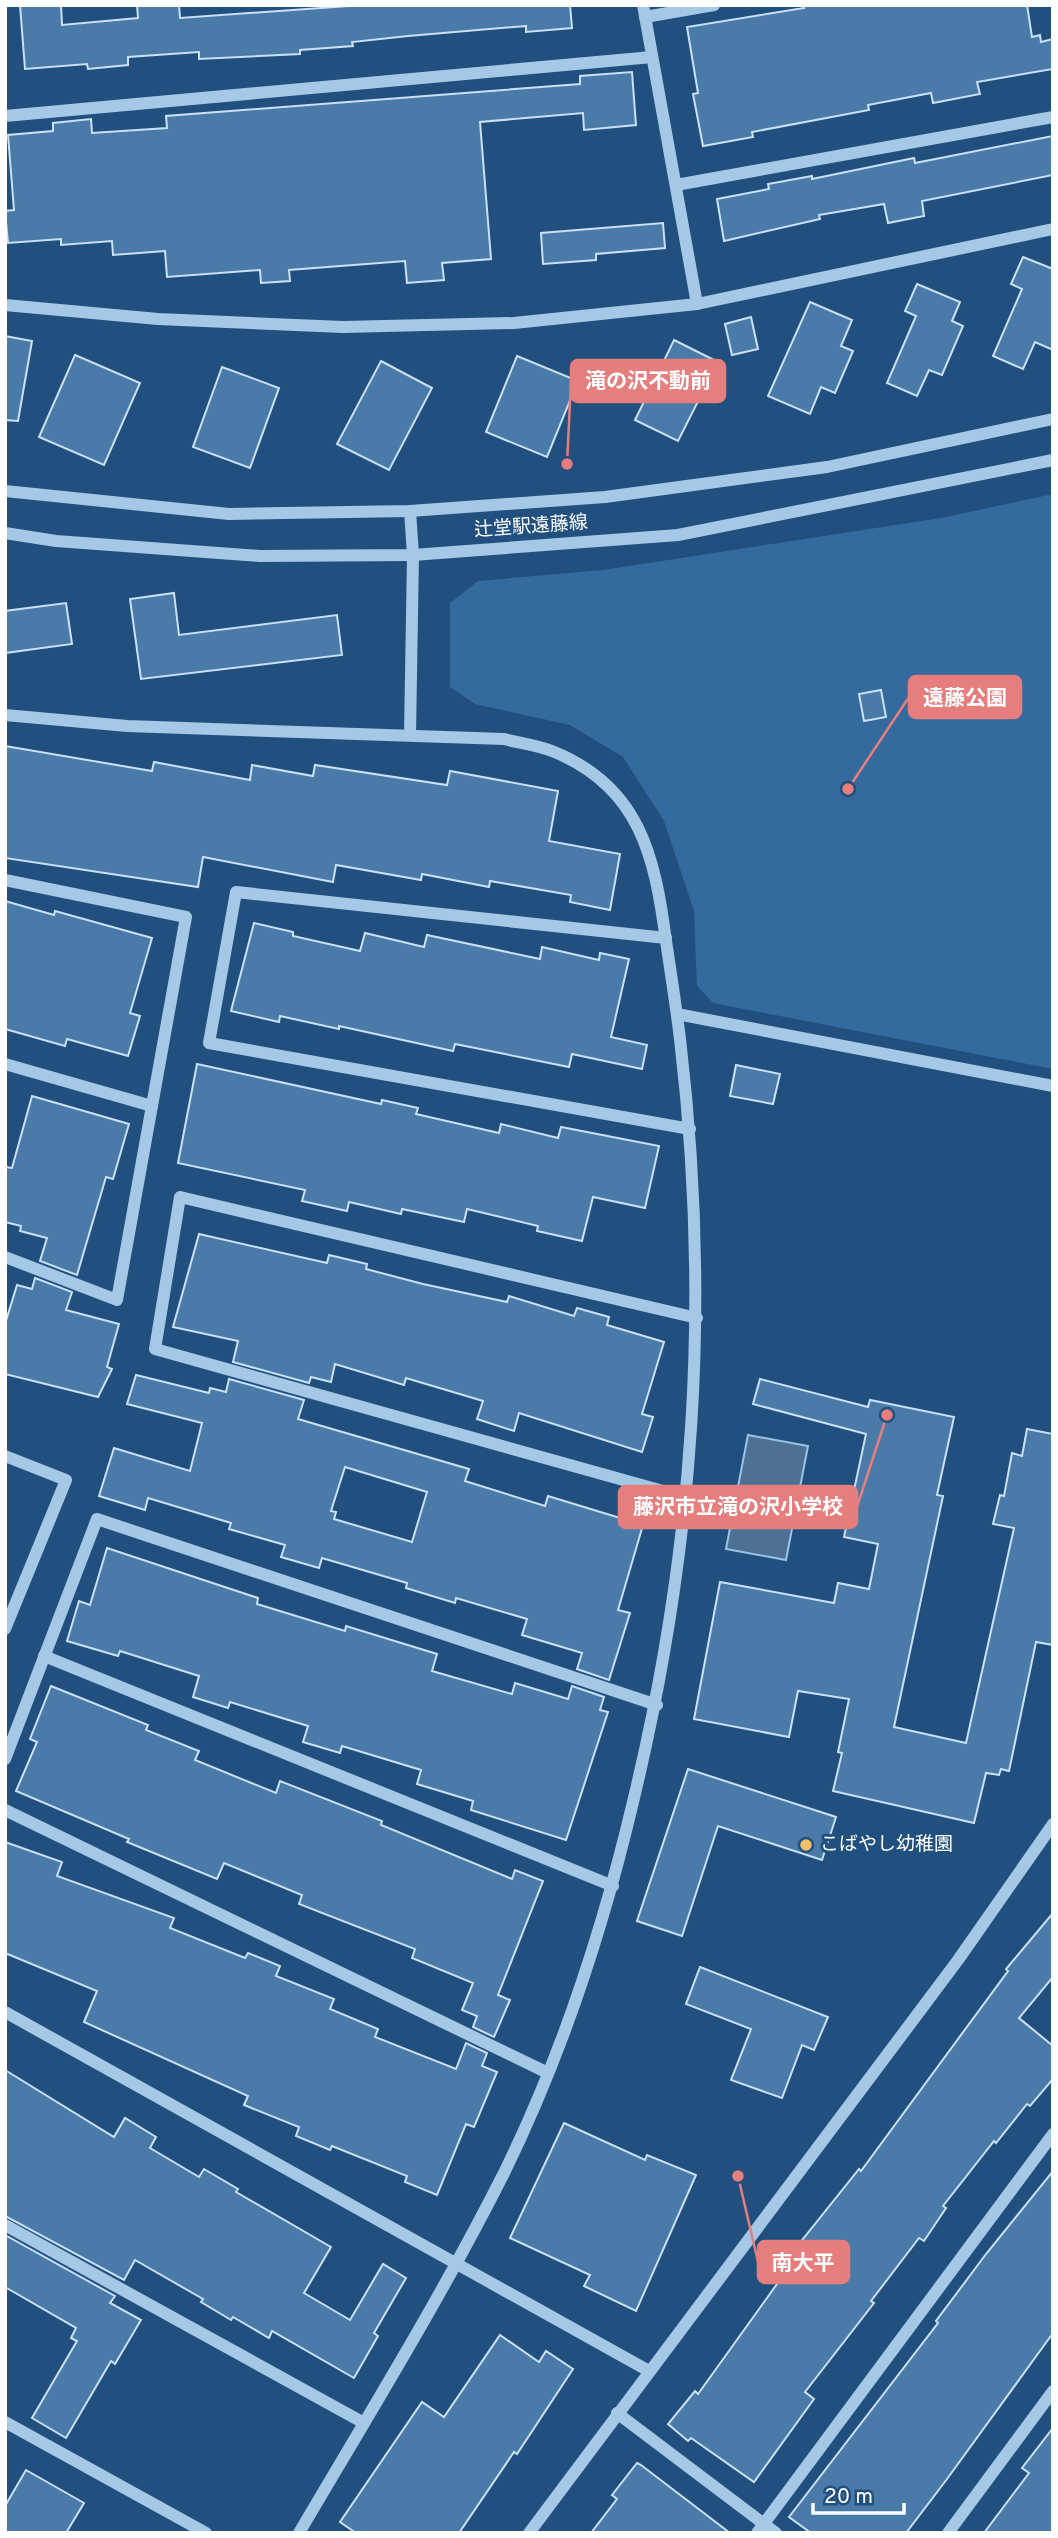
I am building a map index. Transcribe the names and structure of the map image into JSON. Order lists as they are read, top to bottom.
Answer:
{
  "streets": {
    "street": ["辻堂駅遠藤線"]
  },
  "places": [
    "滝の沢不動前",
    "遠藤公園",
    "藤沢市立滝の沢小学校",
    "こばやし幼稚園",
    "南大平"
  ],
  "scale_bar": "20 m"
}
